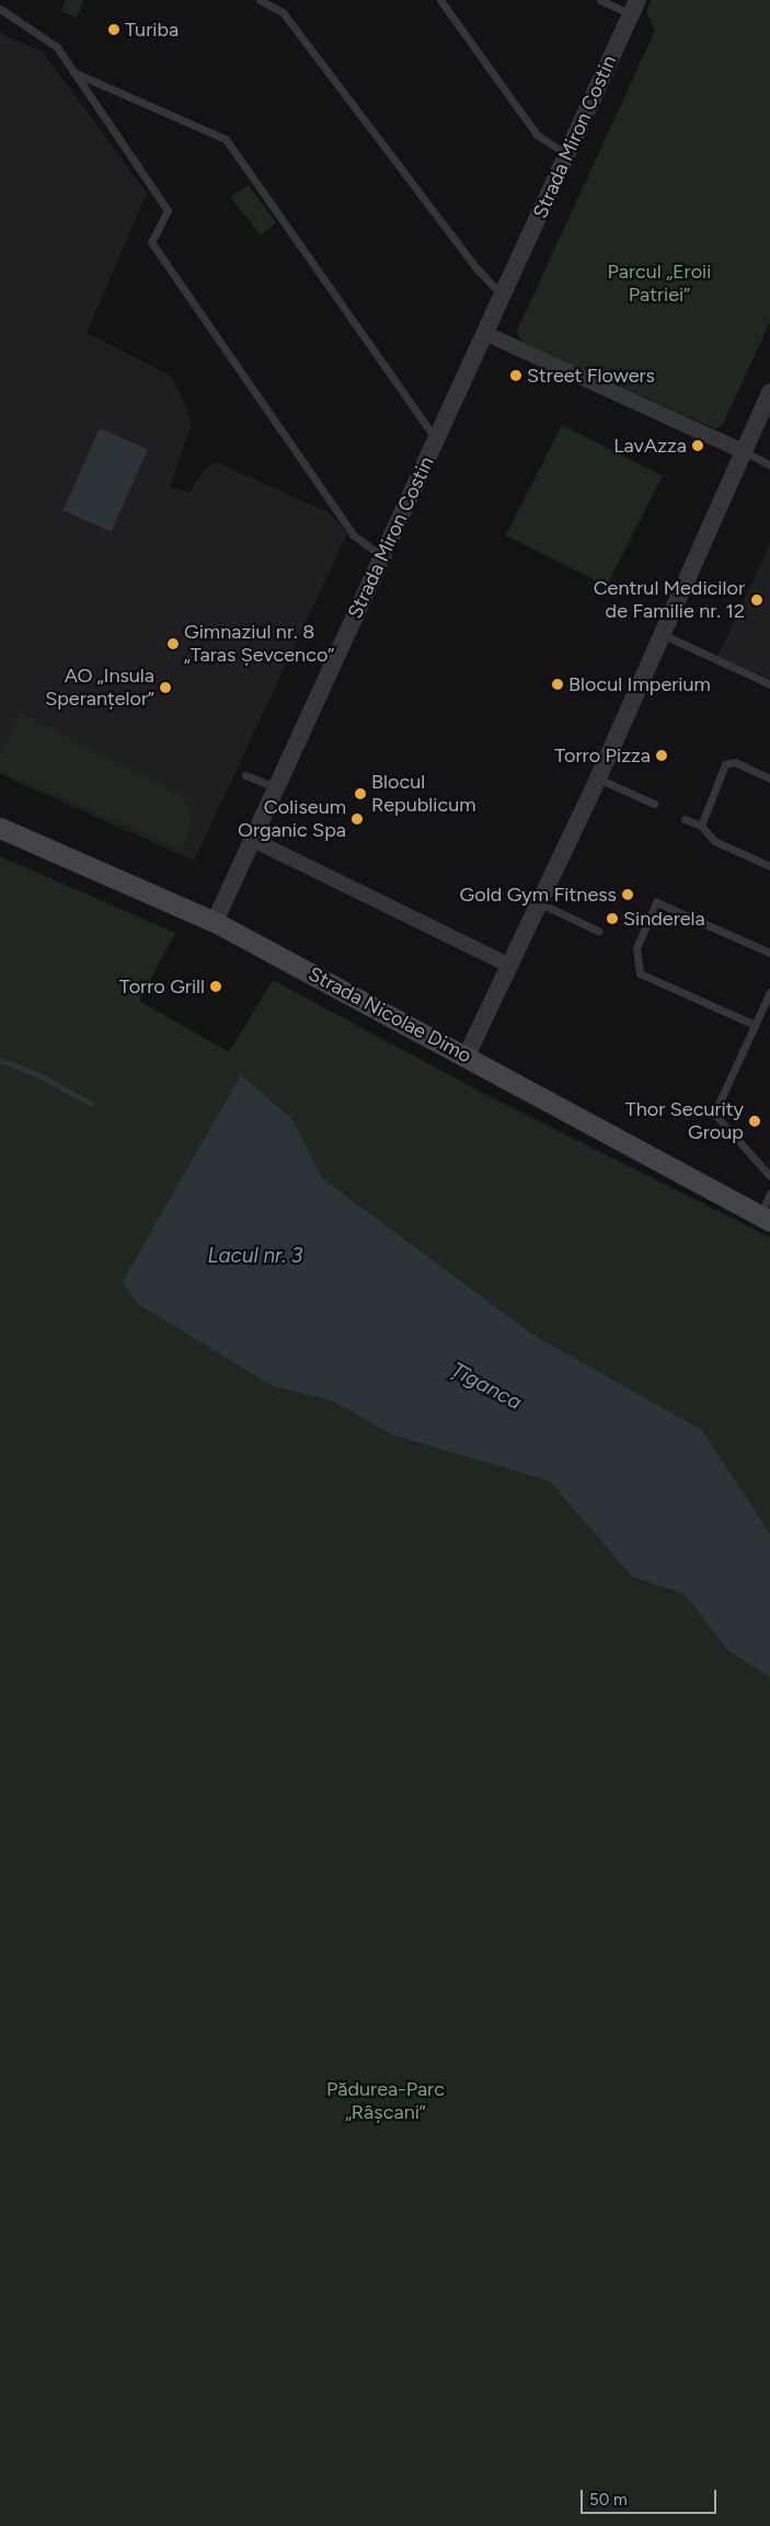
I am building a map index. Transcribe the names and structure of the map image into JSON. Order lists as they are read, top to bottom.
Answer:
{
  "streets": {
    "main road": ["Strada Nicolae Dimo"],
    "street": ["Strada Miron Costin"]
  },
  "crossings": [
    ["Strada Miron Costin", "Strada Nicolae Dimo"]
  ],
  "water": ["Lacul nr. 3", "Țîganca"],
  "parks": ["Parcul „Eroii Patriei”", "Pădurea-Parc „Râșcani”"],
  "places": [
    "Turiba",
    "Street Flowers",
    "LavAzza",
    "Centrul Medicilor de Familie nr. 12",
    "Gimnaziul nr. 8 „Taras Șevcenco”",
    "Blocul Imperium",
    "AO „Insula Speranțelor”",
    "Torro Pizza",
    "Blocul Republicum",
    "Coliseum Organic Spa",
    "Gold Gym Fitness",
    "Sinderela",
    "Torro Grill",
    "Thor Security Group"
  ],
  "scale_bar": "50 m"
}
